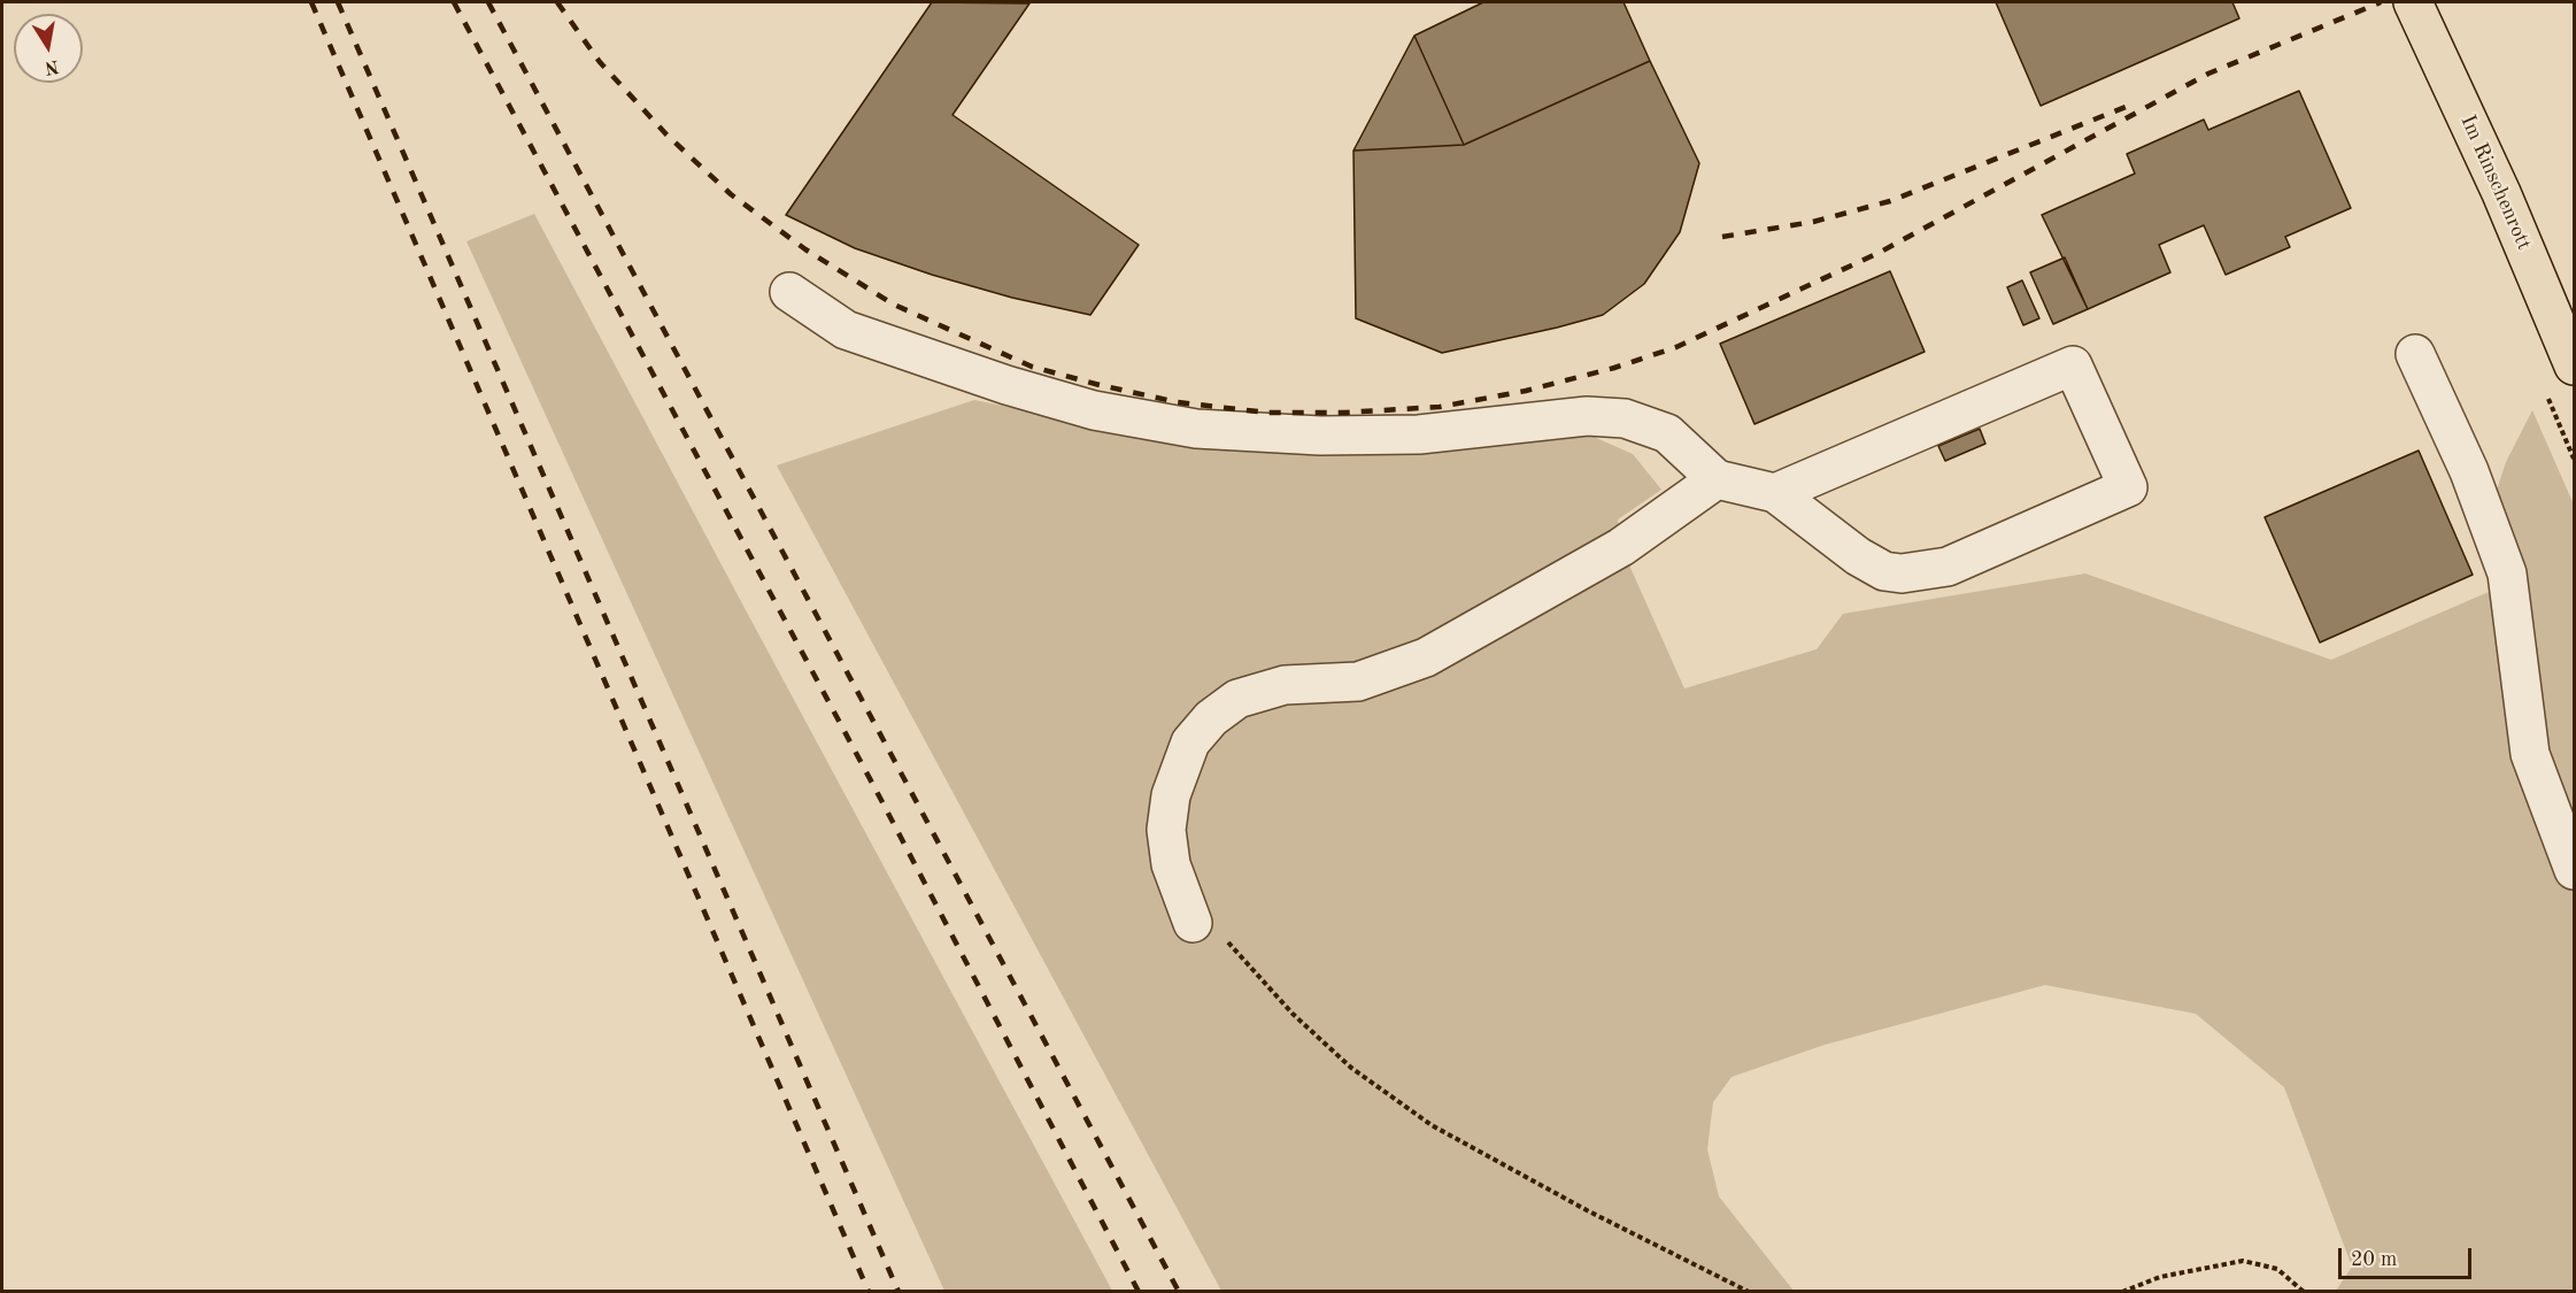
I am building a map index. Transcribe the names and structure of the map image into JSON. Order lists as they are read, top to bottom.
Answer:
{
  "streets": {
    "main road": ["Im Rinschenrott"]
  },
  "scale_bar": "20 m",
  "north": "bottom"
}
